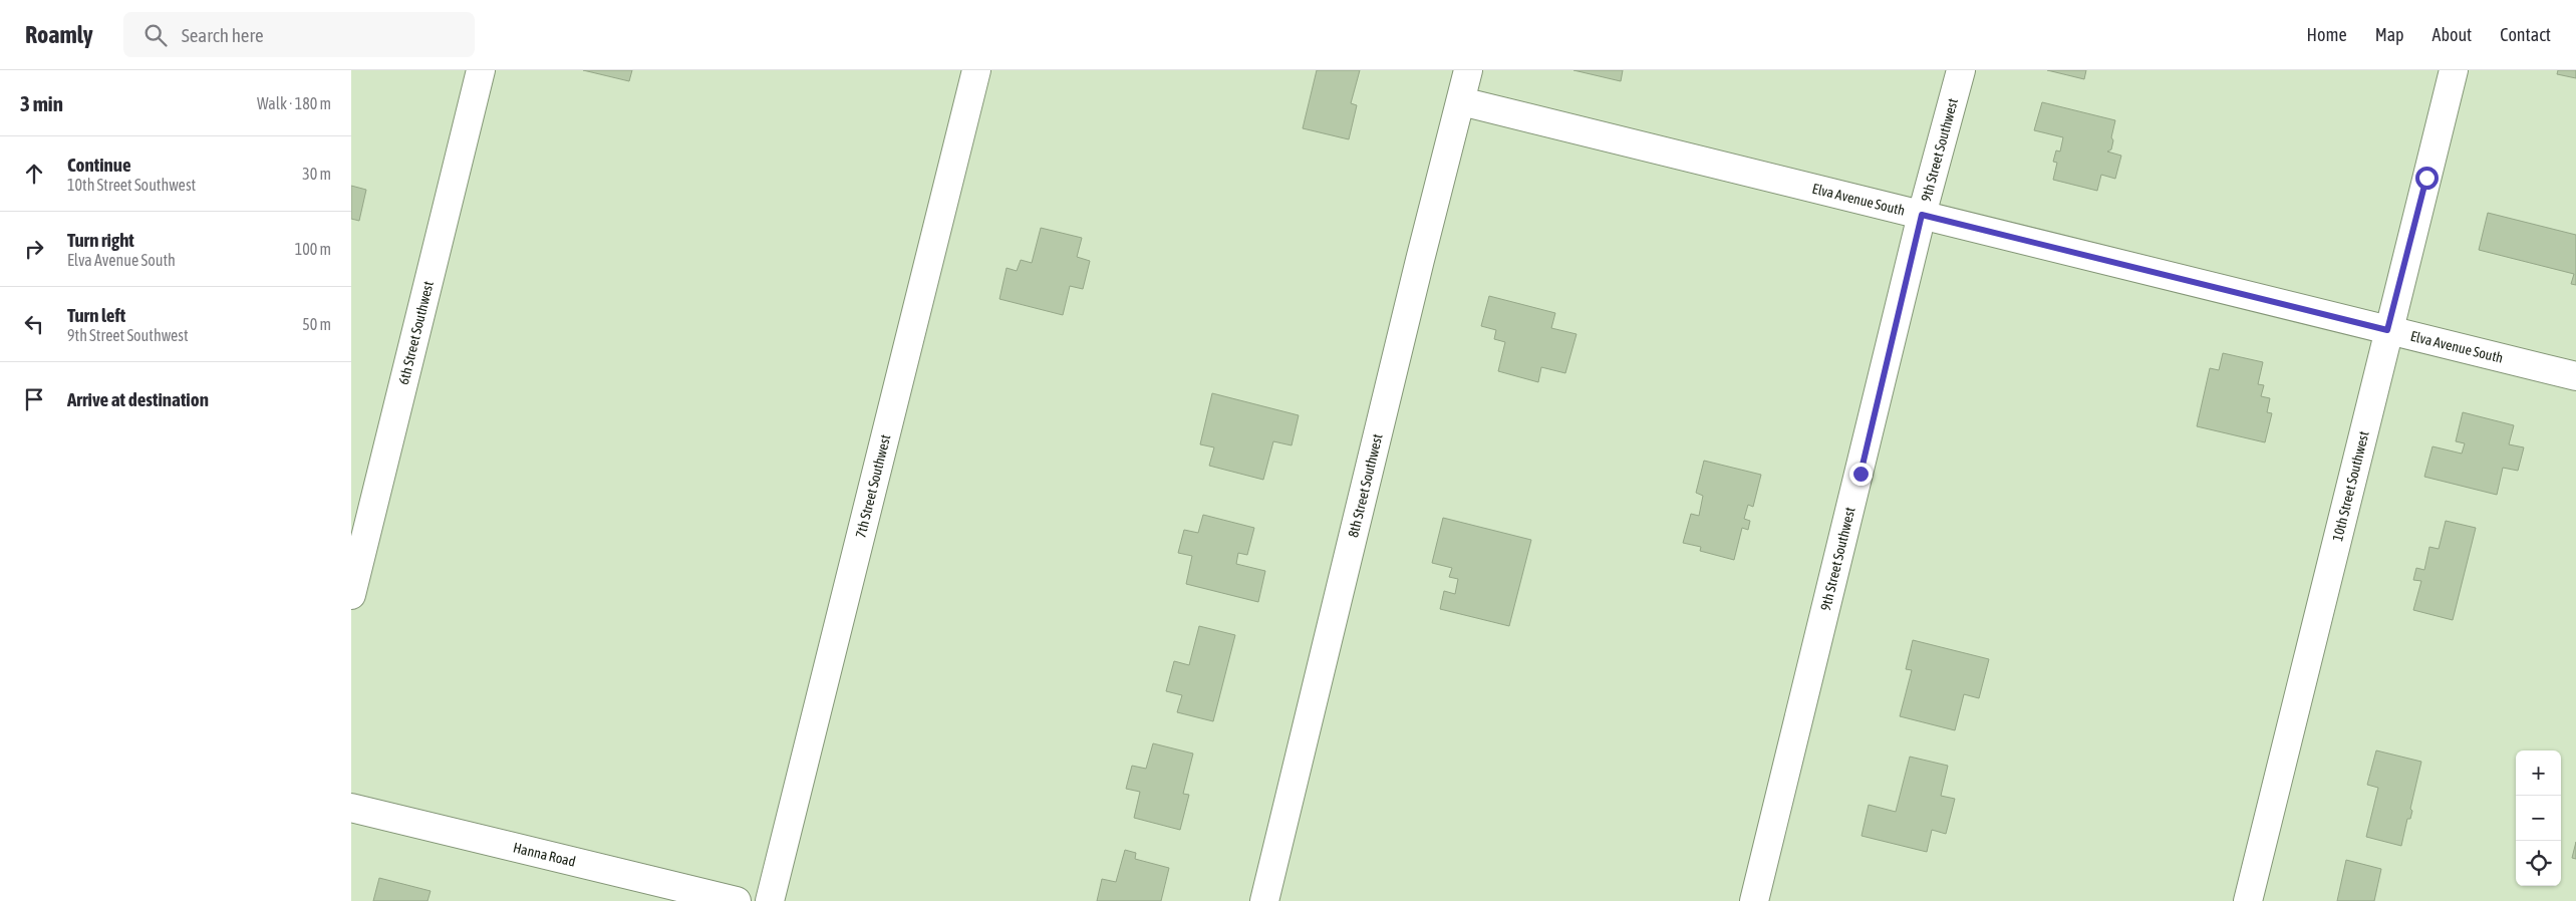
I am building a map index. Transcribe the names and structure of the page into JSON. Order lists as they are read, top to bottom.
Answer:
{
  "streets": {
    "street": [
      "9th Street Southwest",
      "Elva Avenue South",
      "6th Street Southwest",
      "7th Street Southwest",
      "8th Street Southwest",
      "10th Street Southwest",
      "Hanna Road"
    ]
  },
  "crossings": [
    ["9th Street Southwest", "Elva Avenue South"],
    ["Elva Avenue South", "8th Street Southwest"],
    ["Elva Avenue South", "10th Street Southwest"]
  ],
  "page": {
    "header": "Roamly",
    "search": "Search here",
    "nav": [
      "Home",
      "Map",
      "About",
      "Contact"
    ],
    "heading": ["3 min", "Walk · 180 m"],
    "list": [
      ["Continue", "10th Street Southwest", "30 m"],
      ["Turn right", "Elva Avenue South", "100 m"],
      ["Turn left", "9th Street Southwest", "50 m"],
      "Arrive at destination"
    ],
    "map_buttons": ["+", "−"]
  }
}
